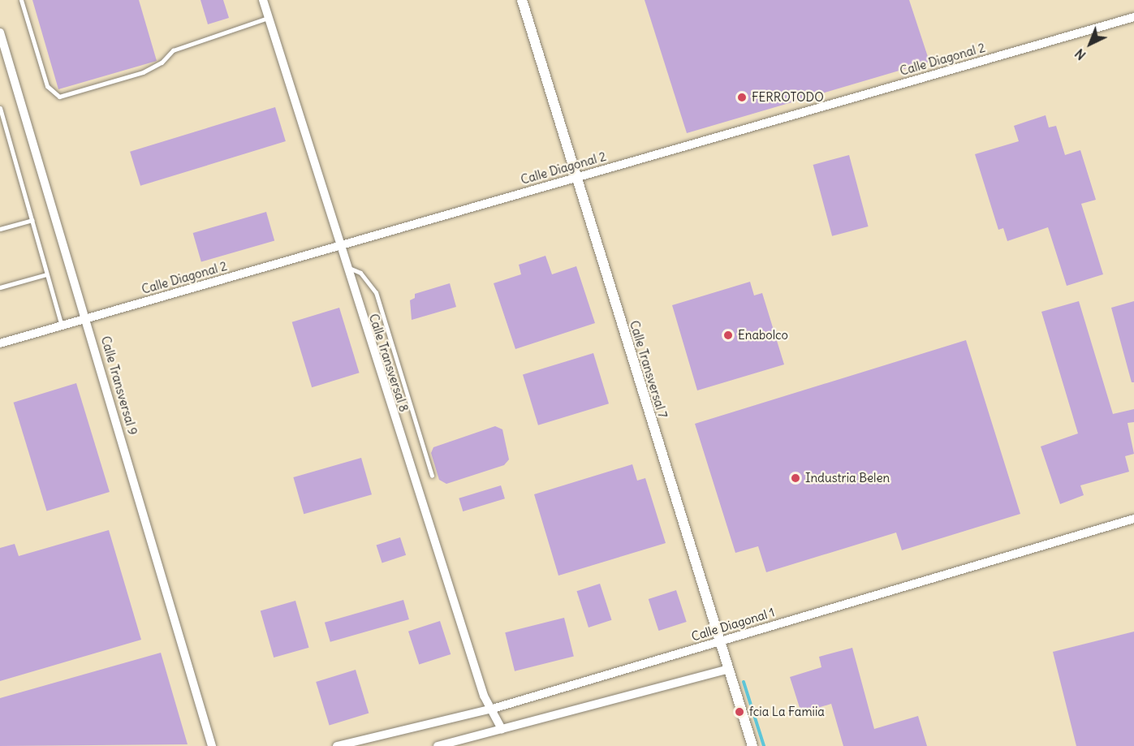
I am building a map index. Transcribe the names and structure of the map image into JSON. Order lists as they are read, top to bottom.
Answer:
{
  "streets": {
    "street": [
      "Calle Diagonal 2",
      "Calle Transversal 8",
      "Calle Transversal 7",
      "Calle Transversal 9",
      "Calle Diagonal 1"
    ]
  },
  "crossings": [
    ["Calle Diagonal 2", "Calle Transversal 8"],
    ["Calle Diagonal 2", "Calle Transversal 7"],
    ["Calle Diagonal 2", "Calle Transversal 9"],
    ["Calle Transversal 8", "Calle Diagonal 1"],
    ["Calle Transversal 7", "Calle Diagonal 1"]
  ],
  "places": [
    "FERROTODO",
    "Enabolco",
    "Industria Belen",
    "fcia La Famiia"
  ],
  "north": "bottom left"
}
